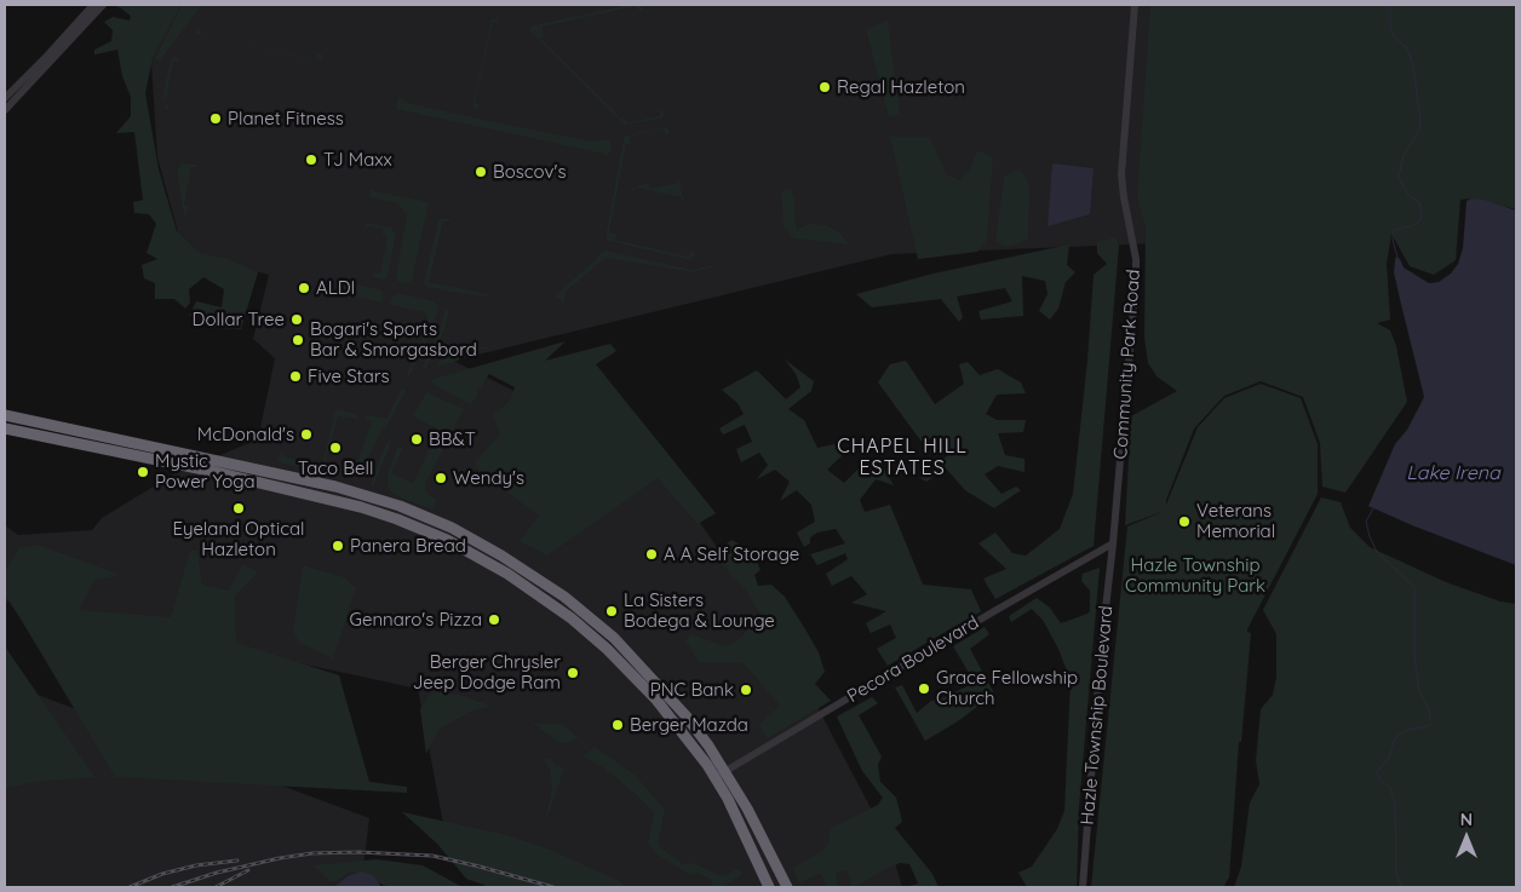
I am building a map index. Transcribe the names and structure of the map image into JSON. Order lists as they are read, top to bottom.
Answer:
{
  "streets": {
    "street": ["Community Park Road", "Pecora Boulevard", "Hazle Township Boulevard"]
  },
  "crossings": [
    ["Community Park Road", "Pecora Boulevard"],
    ["Community Park Road", "Hazle Township Boulevard"],
    ["Pecora Boulevard", "Hazle Township Boulevard"]
  ],
  "districts": ["CHAPEL HILL ESTATES"],
  "water": ["Lake Irena"],
  "parks": ["Hazle Township Community Park"],
  "places": [
    "Regal Hazleton",
    "Planet Fitness",
    "TJ Maxx",
    "Boscov's",
    "ALDI",
    "Dollar Tree",
    "Bogari's Sports Bar & Smorgasbord",
    "Five Stars",
    "McDonald's",
    "BB&T",
    "Taco Bell",
    "Mystic Power Yoga",
    "Wendy's",
    "Eyeland Optical Hazleton",
    "Veterans Memorial",
    "Panera Bread",
    "A A Self Storage",
    "La Sisters Bodega & Lounge",
    "Gennaro's Pizza",
    "Berger Chrysler Jeep Dodge Ram",
    "Grace Fellowship Church",
    "PNC Bank",
    "Berger Mazda"
  ],
  "north": "top"
}
